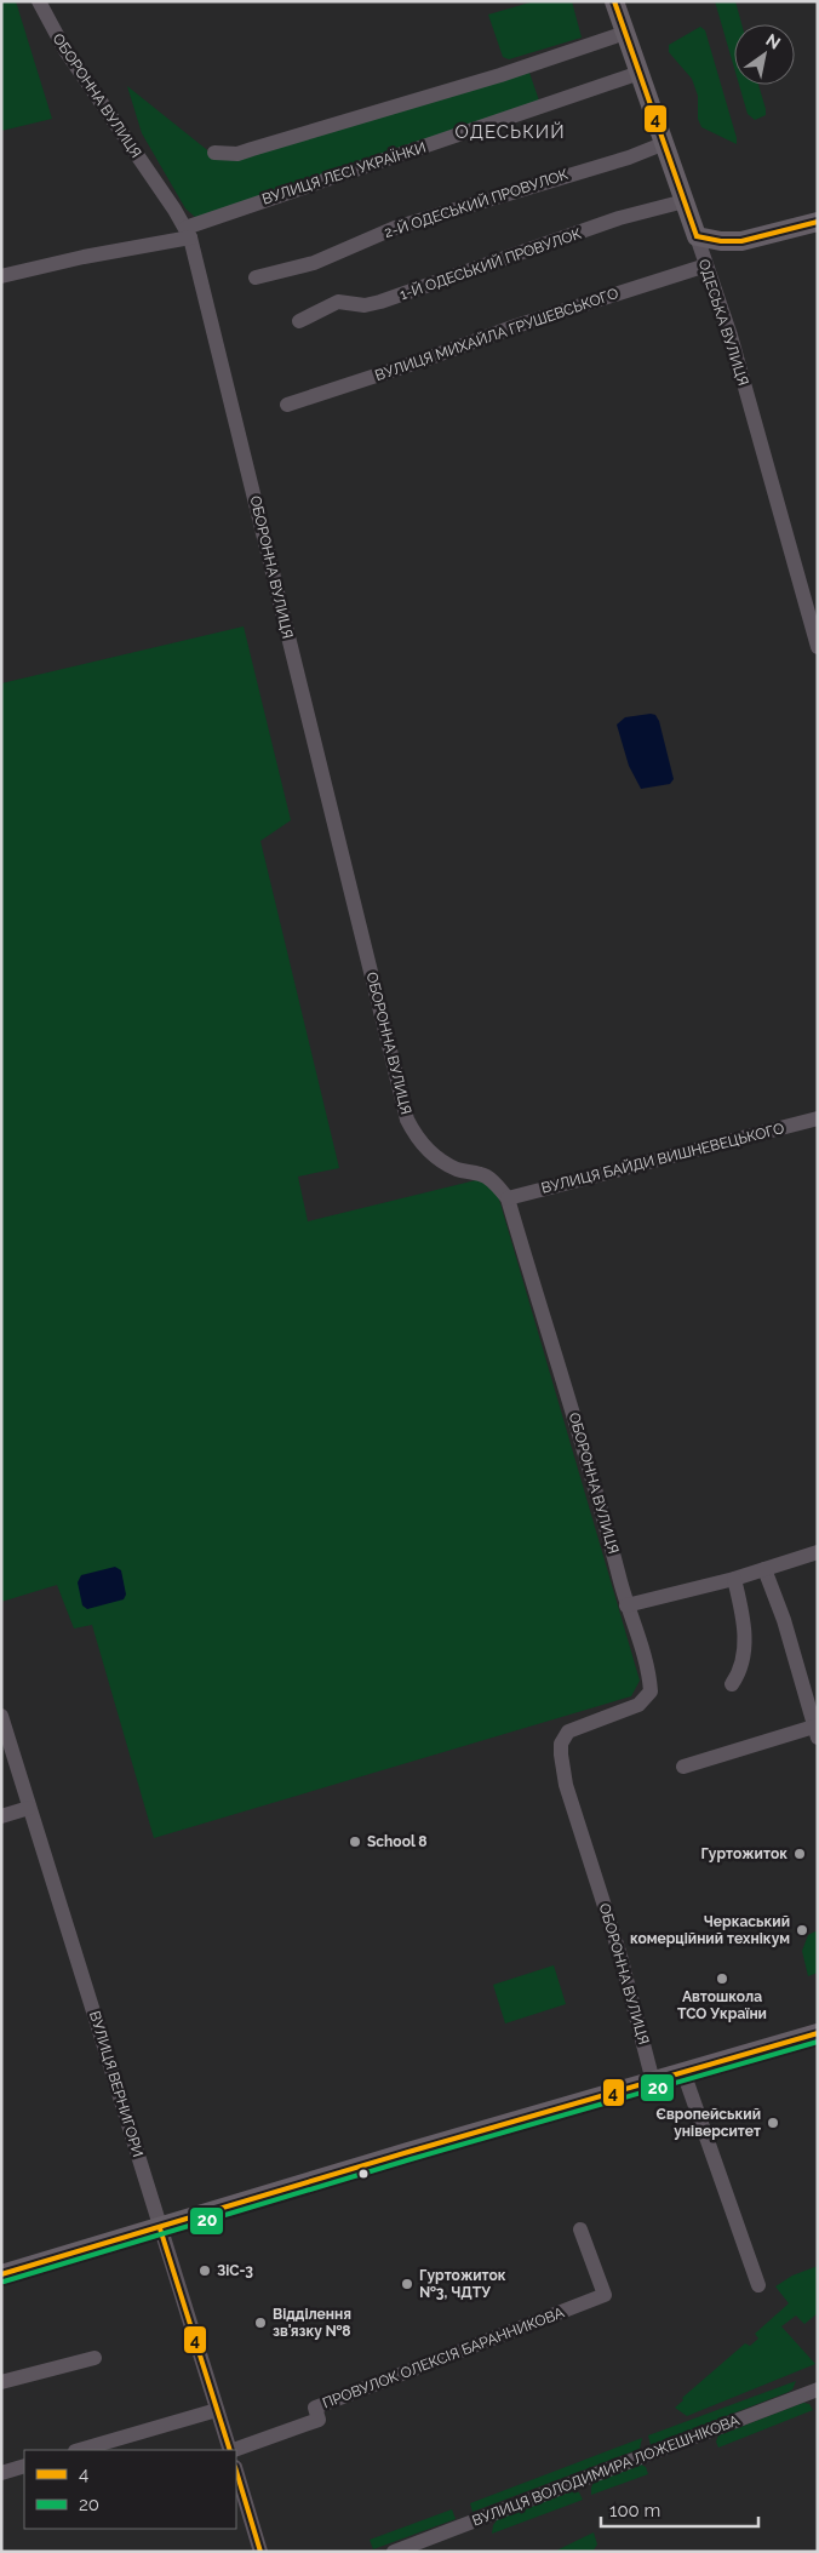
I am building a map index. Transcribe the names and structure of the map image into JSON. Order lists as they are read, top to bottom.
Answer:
{
  "streets": {
    "main road": ["ОДЕСЬКА ВУЛИЦЯ"],
    "street": [
      "ОБОРОННА ВУЛИЦЯ",
      "ВУЛИЦЯ ЛЕСІ УКРАЇНКИ",
      "2-Й ОДЕСЬКИЙ ПРОВУЛОК",
      "1-Й ОДЕСЬКИЙ ПРОВУЛОК",
      "ВУЛИЦЯ МИХАЙЛА ГРУШЕВСЬКОГО",
      "ВУЛИЦЯ БАЙДИ ВИШНЕВЕЦЬКОГО",
      "ВУЛИЦЯ ВЕРНИГОРИ",
      "ПРОВУЛОК ОЛЕКСІЯ БАРАННИКОВА",
      "ВУЛИЦЯ ВОЛОДИМИРА ЛОЖЕШНІКОВА"
    ]
  },
  "crossings": [
    ["ОБОРОННА ВУЛИЦЯ", "ВУЛИЦЯ ЛЕСІ УКРАЇНКИ"],
    ["ОБОРОННА ВУЛИЦЯ", "ВУЛИЦЯ БАЙДИ ВИШНЕВЕЦЬКОГО"],
    ["ВУЛИЦЯ ЛЕСІ УКРАЇНКИ", "ОДЕСЬКА ВУЛИЦЯ"],
    ["2-Й ОДЕСЬКИЙ ПРОВУЛОК", "ОДЕСЬКА ВУЛИЦЯ"],
    ["1-Й ОДЕСЬКИЙ ПРОВУЛОК", "ОДЕСЬКА ВУЛИЦЯ"],
    ["ОДЕСЬКА ВУЛИЦЯ", "ВУЛИЦЯ МИХАЙЛА ГРУШЕВСЬКОГО"]
  ],
  "districts": ["ОДЕСЬКИЙ"],
  "places": [
    "School 8",
    "Гуртожиток",
    "Черкаський комерційний технікум",
    "Автошкола ТСО України",
    "Європейський університет",
    "ЗіС-3",
    "Гуртожиток №3, ЧДТУ",
    "Відділення зв'язку №8"
  ],
  "lines": ["transit line 4", "transit line 20"],
  "legend": ["4", "20"],
  "scale_bar": "100 m",
  "north": "top right"
}
